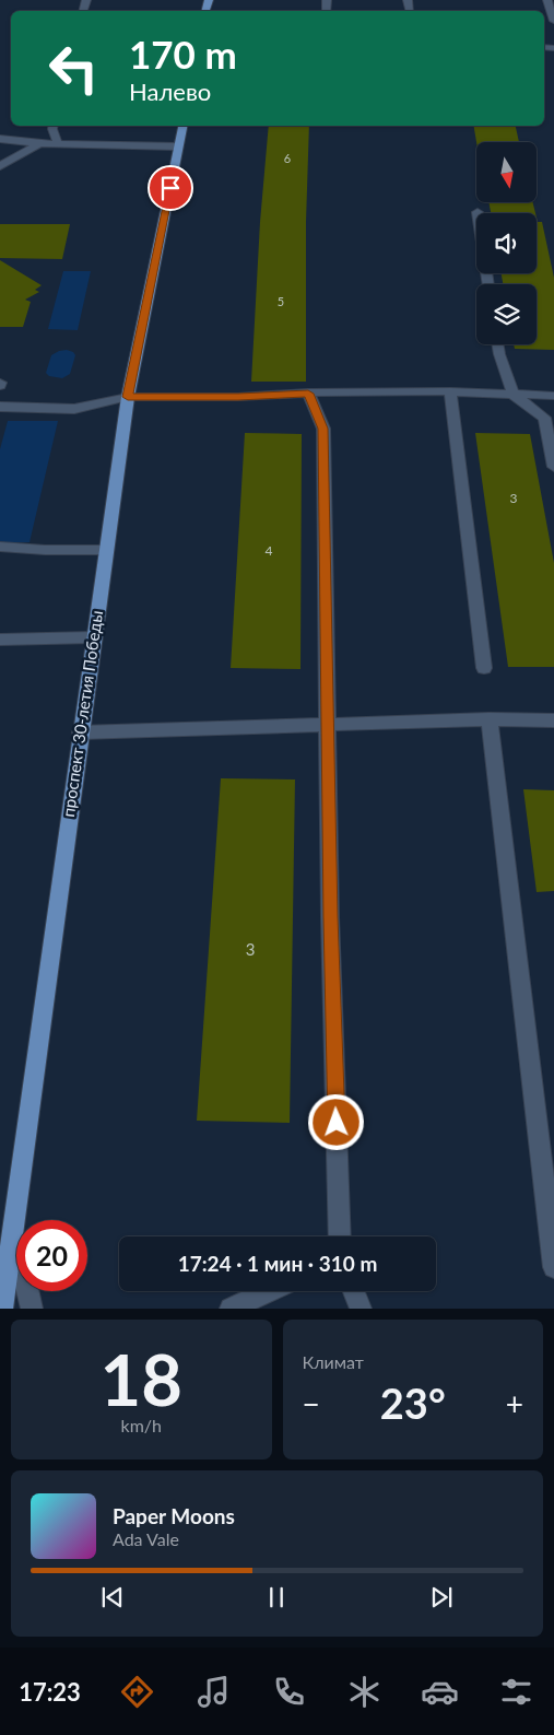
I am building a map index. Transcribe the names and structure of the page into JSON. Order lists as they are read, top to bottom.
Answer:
{
  "streets": {
    "main road": ["проспект 30-летия Победы"]
  },
  "house_numbers": [
    "6",
    "5",
    "3",
    "4",
    "3"
  ],
  "north": "bottom",
  "page": {
    "turn": ["170 m", "Налево"],
    "limit": "20",
    "trip": "17:24 · 1 мин · 310 m",
    "tile": [
      ["18", "km/h"],
      "Климат"
    ],
    "heat": ["−", "23°", "+"],
    "song": ["Paper Moons", "Ada Vale"],
    "tabs": "17:23"
  }
}
